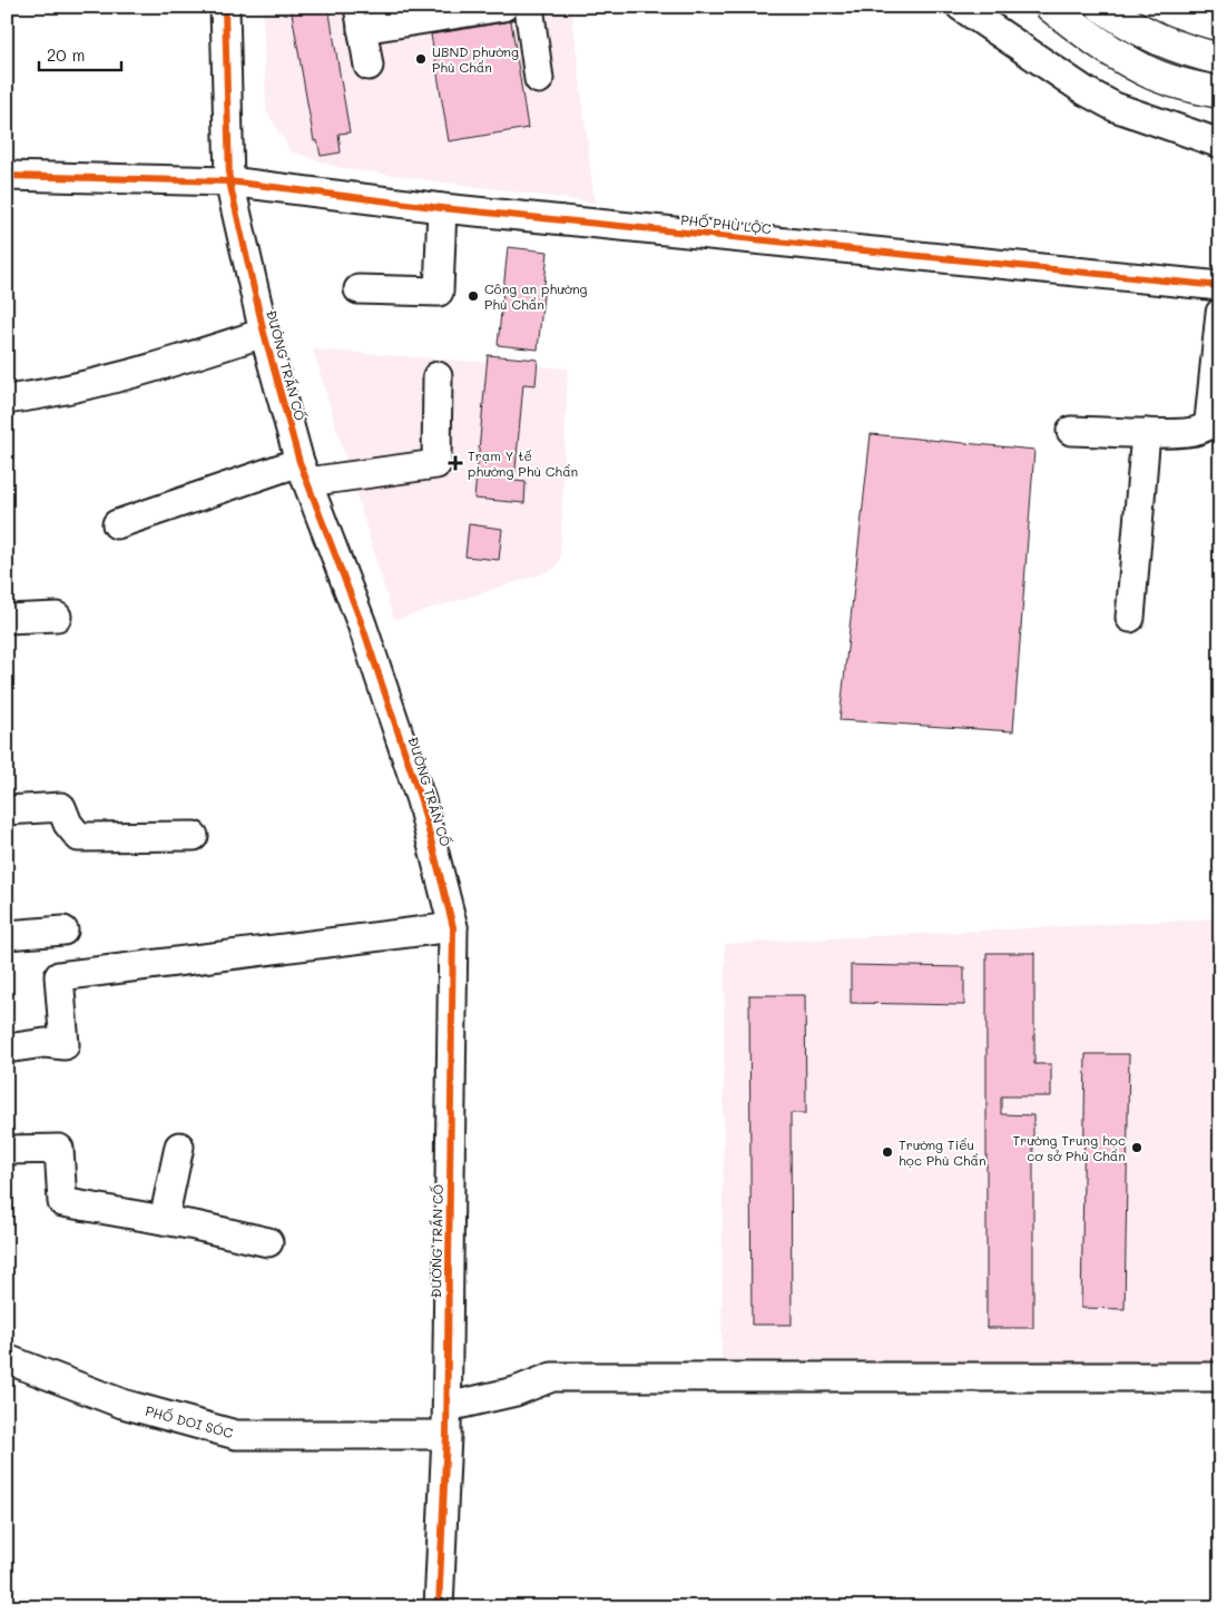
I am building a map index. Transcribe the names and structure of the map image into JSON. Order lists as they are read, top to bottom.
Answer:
{
  "streets": {
    "street": ["PHỐ PHÙ LỘC", "ĐƯỜNG TRẦN CỐ", "PHỐ DOI SÓC"]
  },
  "crossings": [
    ["PHỐ PHÙ LỘC", "ĐƯỜNG TRẦN CỐ"],
    ["ĐƯỜNG TRẦN CỐ", "PHỐ DOI SÓC"]
  ],
  "places": {
    "other": [
      "UBND phường Phù Chẩn",
      "Công an phường Phù Chẩn",
      "Trường Trung học cơ sở Phù Chẩn",
      "Trường Tiểu học Phù Chẩn"
    ],
    "health": ["Trạm Y tế phường Phù Chẩn"]
  },
  "scale_bar": "20 m"
}
